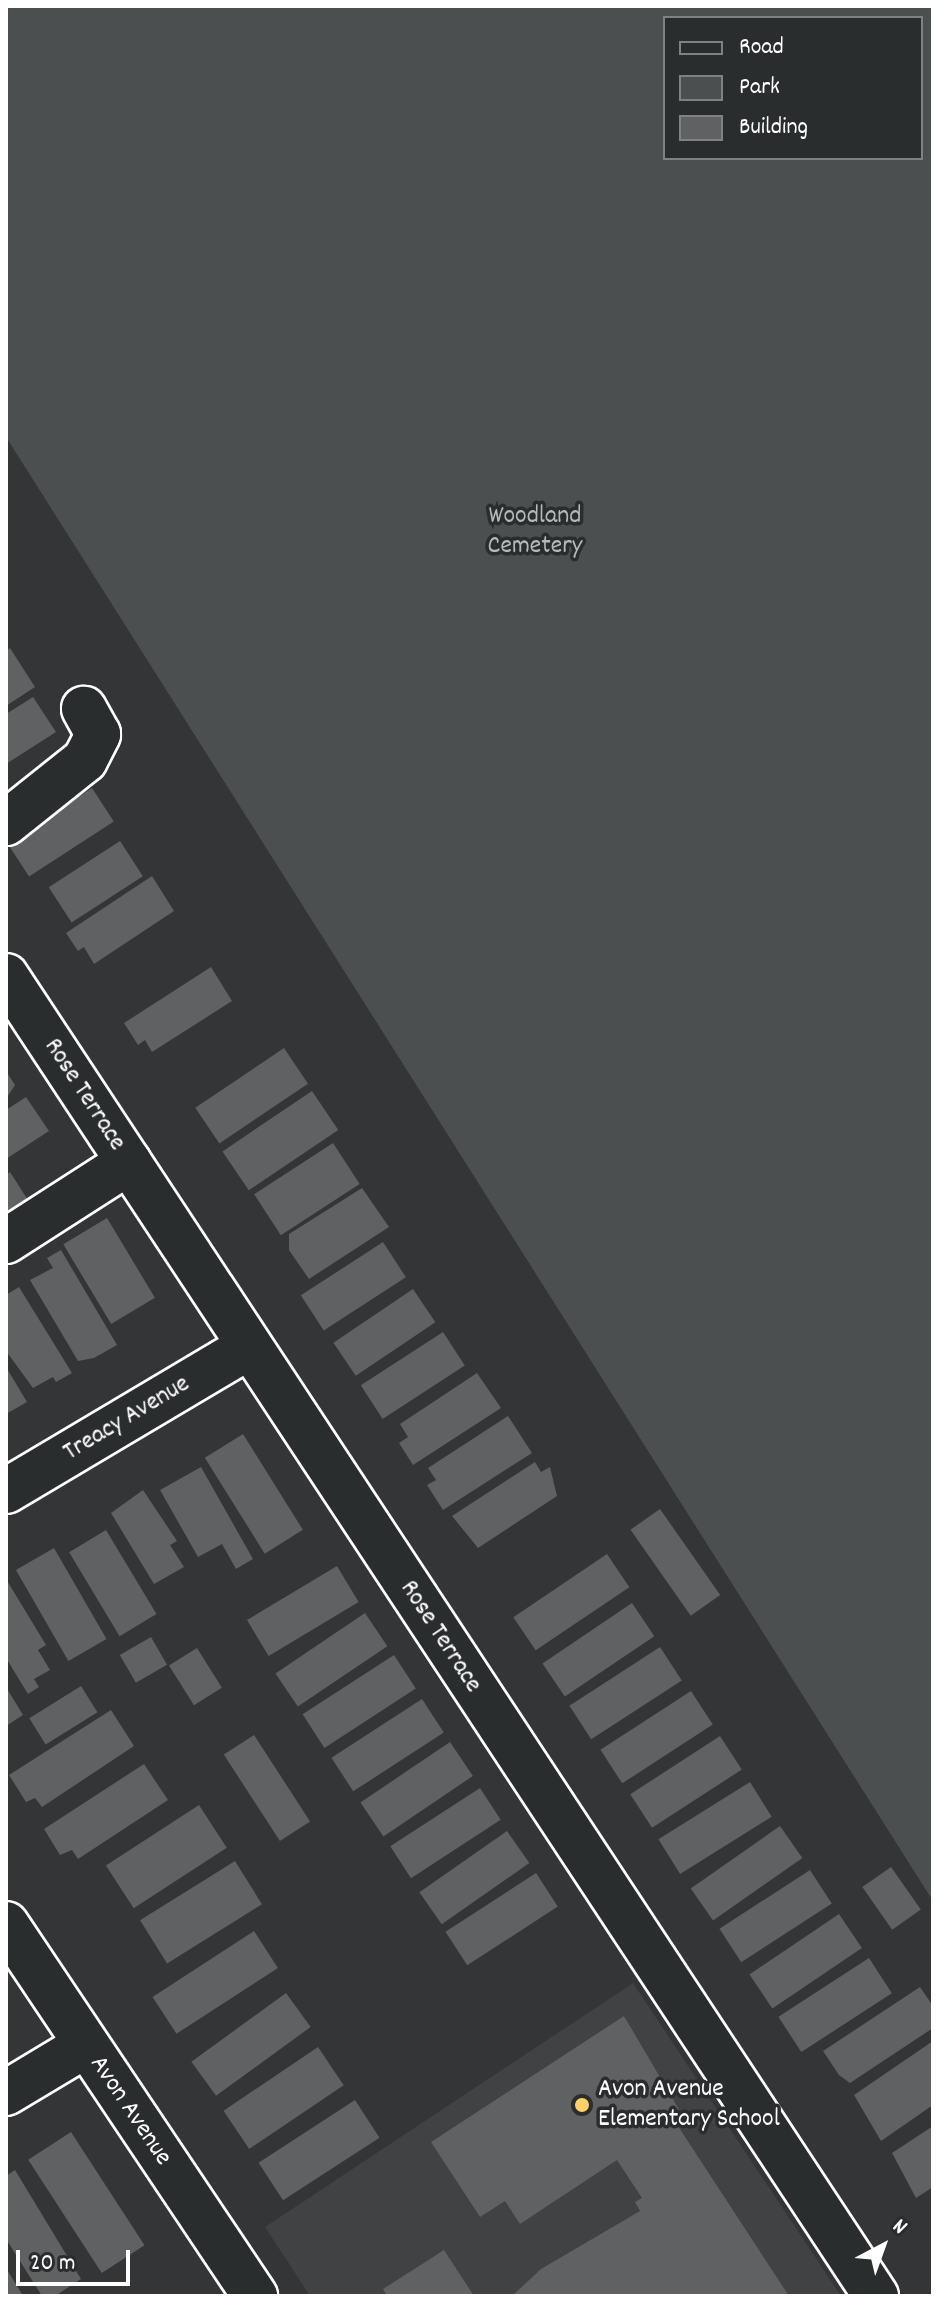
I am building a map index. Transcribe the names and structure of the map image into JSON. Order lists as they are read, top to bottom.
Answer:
{
  "streets": {
    "street": ["Rose Terrace", "Treacy Avenue", "Avon Avenue"]
  },
  "crossings": [
    ["Rose Terrace", "Treacy Avenue"]
  ],
  "parks": ["Woodland Cemetery"],
  "places": ["Avon Avenue Elementary School"],
  "legend": ["Road", "Park", "Building"],
  "scale_bar": "20 m",
  "north": "top right"
}
